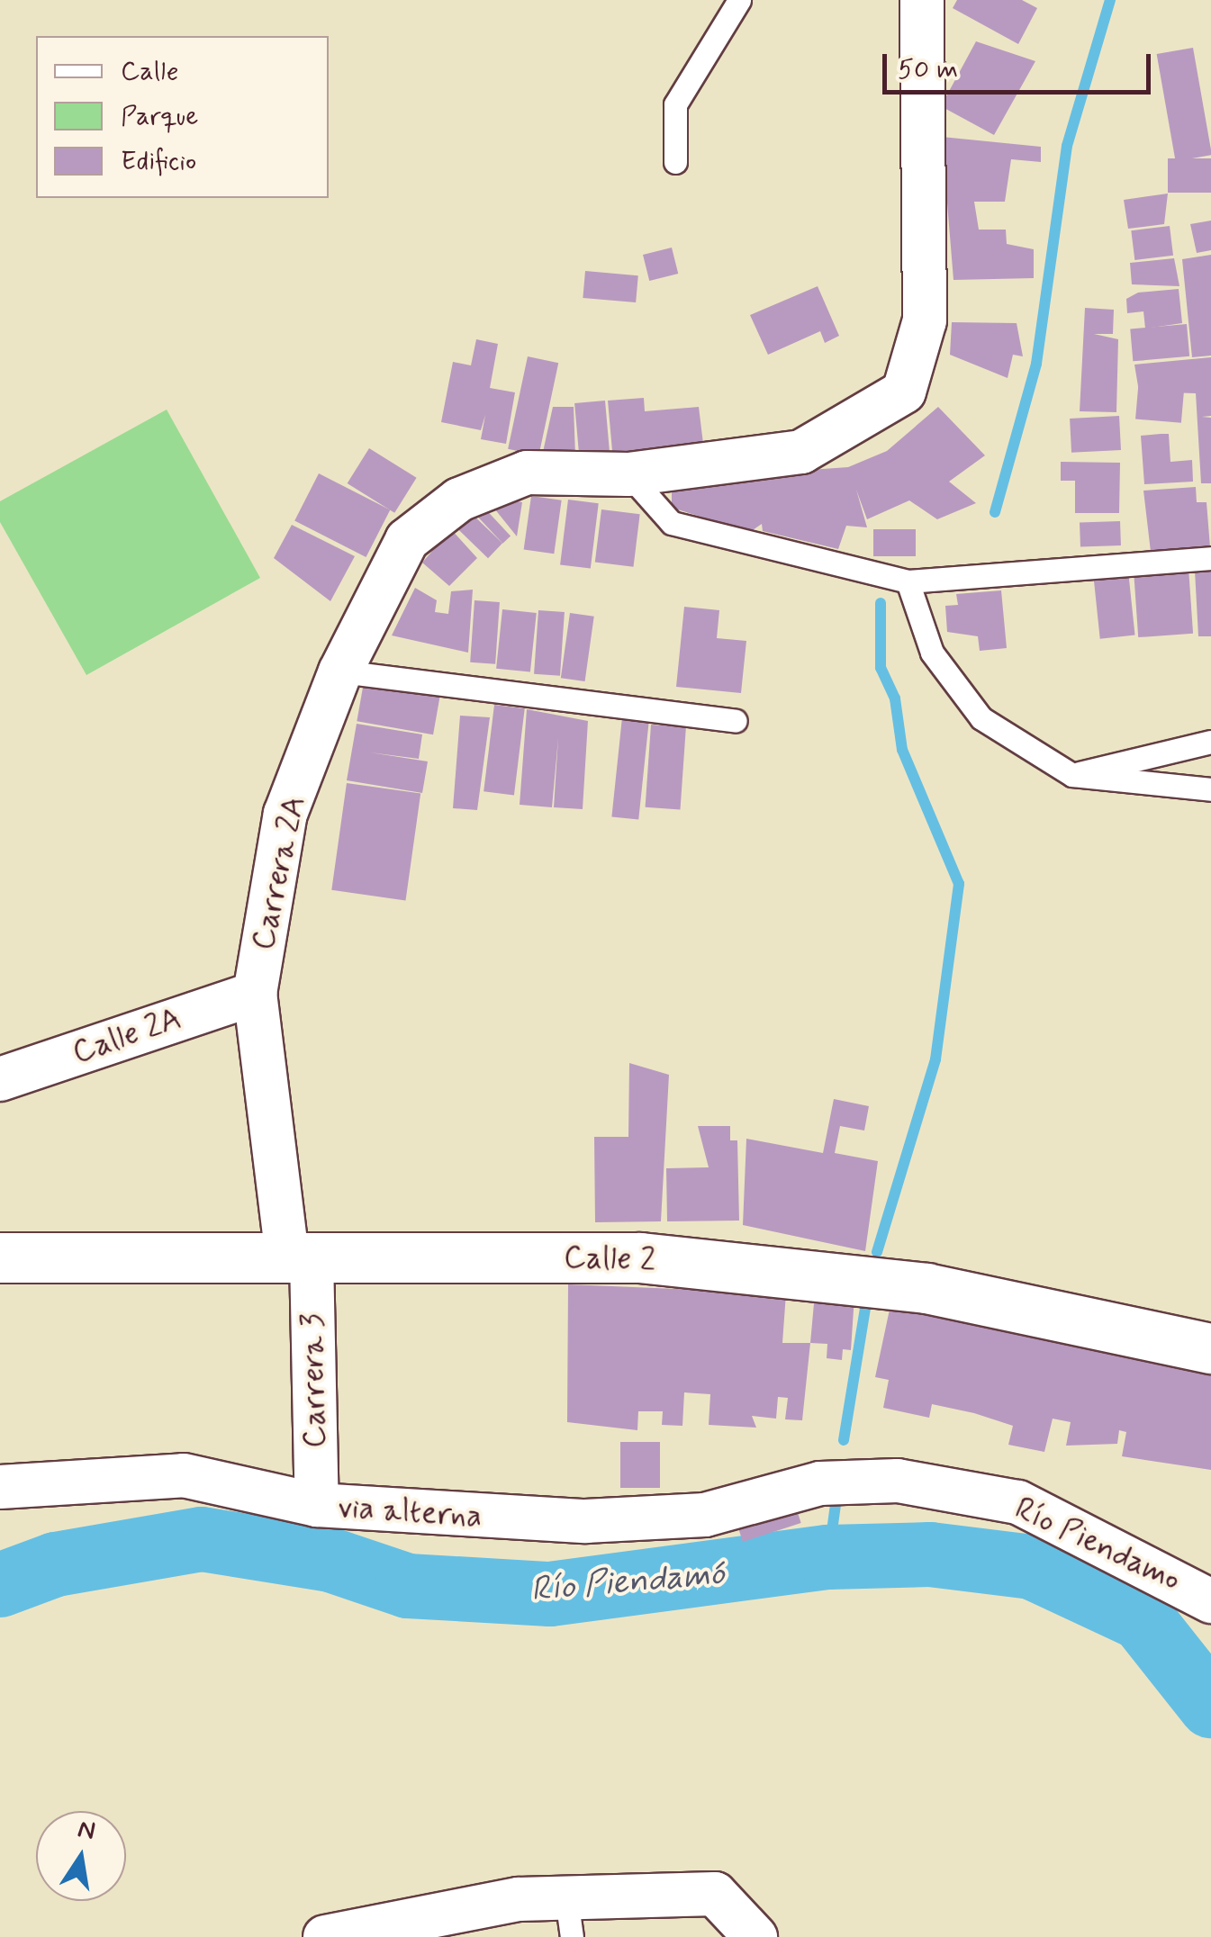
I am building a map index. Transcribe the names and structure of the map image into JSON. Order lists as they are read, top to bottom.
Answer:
{
  "streets": {
    "street": [
      "Carrera 2A",
      "Calle 2A",
      "Calle 2",
      "Carrera 3",
      "via alterna",
      "Río Piendamo"
    ]
  },
  "crossings": [
    ["Carrera 2A", "Calle 2A"],
    ["Carrera 2A", "Calle 2"],
    ["Carrera 2A", "Carrera 3"],
    ["Calle 2", "Carrera 3"],
    ["Carrera 3", "via alterna"],
    ["via alterna", "Río Piendamo"]
  ],
  "water": ["Río Piendamó"],
  "legend": ["Calle", "Parque", "Edificio"],
  "scale_bar": "50 m",
  "north": "top"
}
